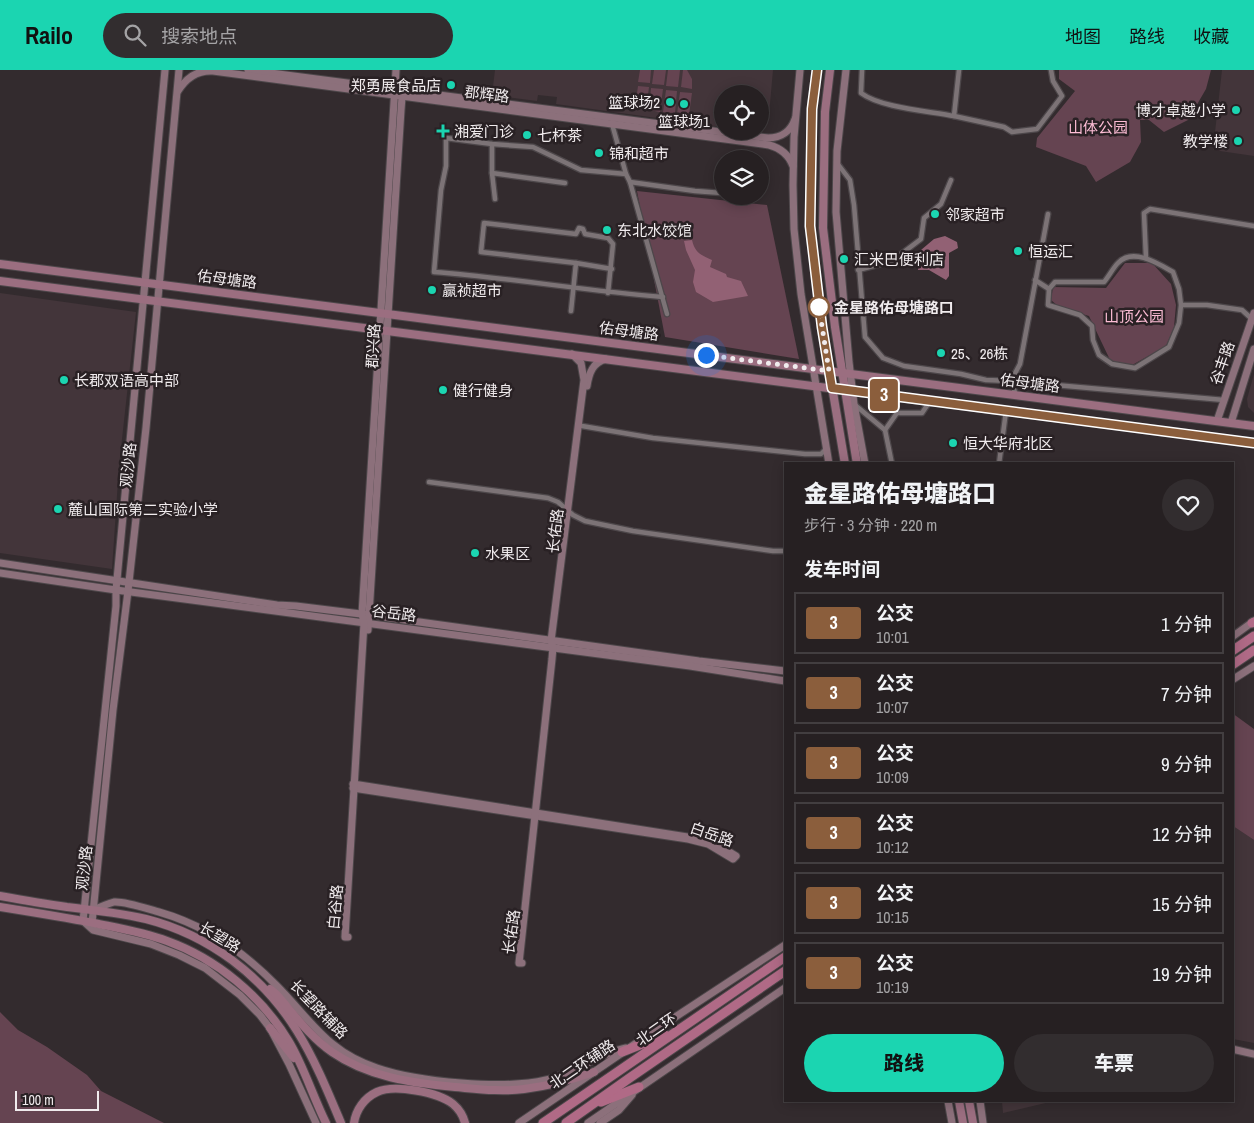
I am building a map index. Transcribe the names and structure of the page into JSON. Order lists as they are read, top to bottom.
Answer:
{
  "streets": {
    "highway": ["北二环"],
    "main road": [
      "郡辉路",
      "佑母塘路",
      "郡兴路",
      "谷丰路",
      "观沙路",
      "长佑路",
      "谷岳路",
      "白岳路",
      "白谷路",
      "长望路",
      "长望路辅路",
      "北二环辅路"
    ]
  },
  "crossings": [
    ["郡辉路", "郡兴路"],
    ["郡辉路", "观沙路"],
    ["佑母塘路", "郡兴路"],
    ["佑母塘路", "谷丰路"],
    ["佑母塘路", "观沙路"],
    ["佑母塘路", "长佑路"],
    ["郡兴路", "谷岳路"],
    ["郡兴路", "白谷路"],
    ["观沙路", "谷岳路"],
    ["观沙路", "长望路"],
    ["观沙路", "长望路辅路"],
    ["长佑路", "谷岳路"],
    ["长佑路", "白岳路"],
    ["谷岳路", "白谷路"],
    ["白岳路", "白谷路"],
    ["长望路", "长望路辅路"],
    ["长望路辅路", "北二环辅路"]
  ],
  "parks": ["山体公园", "山顶公园"],
  "places": {
    "other": [
      "郑勇展食品店",
      "篮球场2",
      "篮球场1",
      "博才卓越小学",
      "七杯茶",
      "教学楼",
      "锦和超市",
      "邻家超市",
      "东北水饺馆",
      "恒运汇",
      "汇米巴便利店",
      "赢祯超市",
      "金星路佑母塘路口",
      "25、26栋",
      "长郡双语高中部",
      "健行健身",
      "恒大华府北区",
      "麓山国际第二实验小学",
      "水果区"
    ],
    "health": ["湘爱门诊"]
  },
  "lines": ["bus line 3"],
  "scale_bar": "100 m",
  "page": {
    "header": "Railo",
    "search": "搜索地点",
    "nav": ["地图", "路线", "收藏"],
    "on_map": "3",
    "heading": [
      ["金星路佑母塘路口", "步行 · 3 分钟 · 220 m"],
      "发车时间"
    ],
    "list": [
      {
        "mark": "3",
        "name": "公交",
        "note": "10:01",
        "value": "1 分钟"
      },
      {
        "mark": "3",
        "name": "公交",
        "note": "10:07",
        "value": "7 分钟"
      },
      {
        "mark": "3",
        "name": "公交",
        "note": "10:09",
        "value": "9 分钟"
      },
      {
        "mark": "3",
        "name": "公交",
        "note": "10:12",
        "value": "12 分钟"
      },
      {
        "mark": "3",
        "name": "公交",
        "note": "10:15",
        "value": "15 分钟"
      },
      {
        "mark": "3",
        "name": "公交",
        "note": "10:19",
        "value": "19 分钟"
      }
    ],
    "buttons": ["路线", "车票"],
    "scale": "100 m"
  }
}
